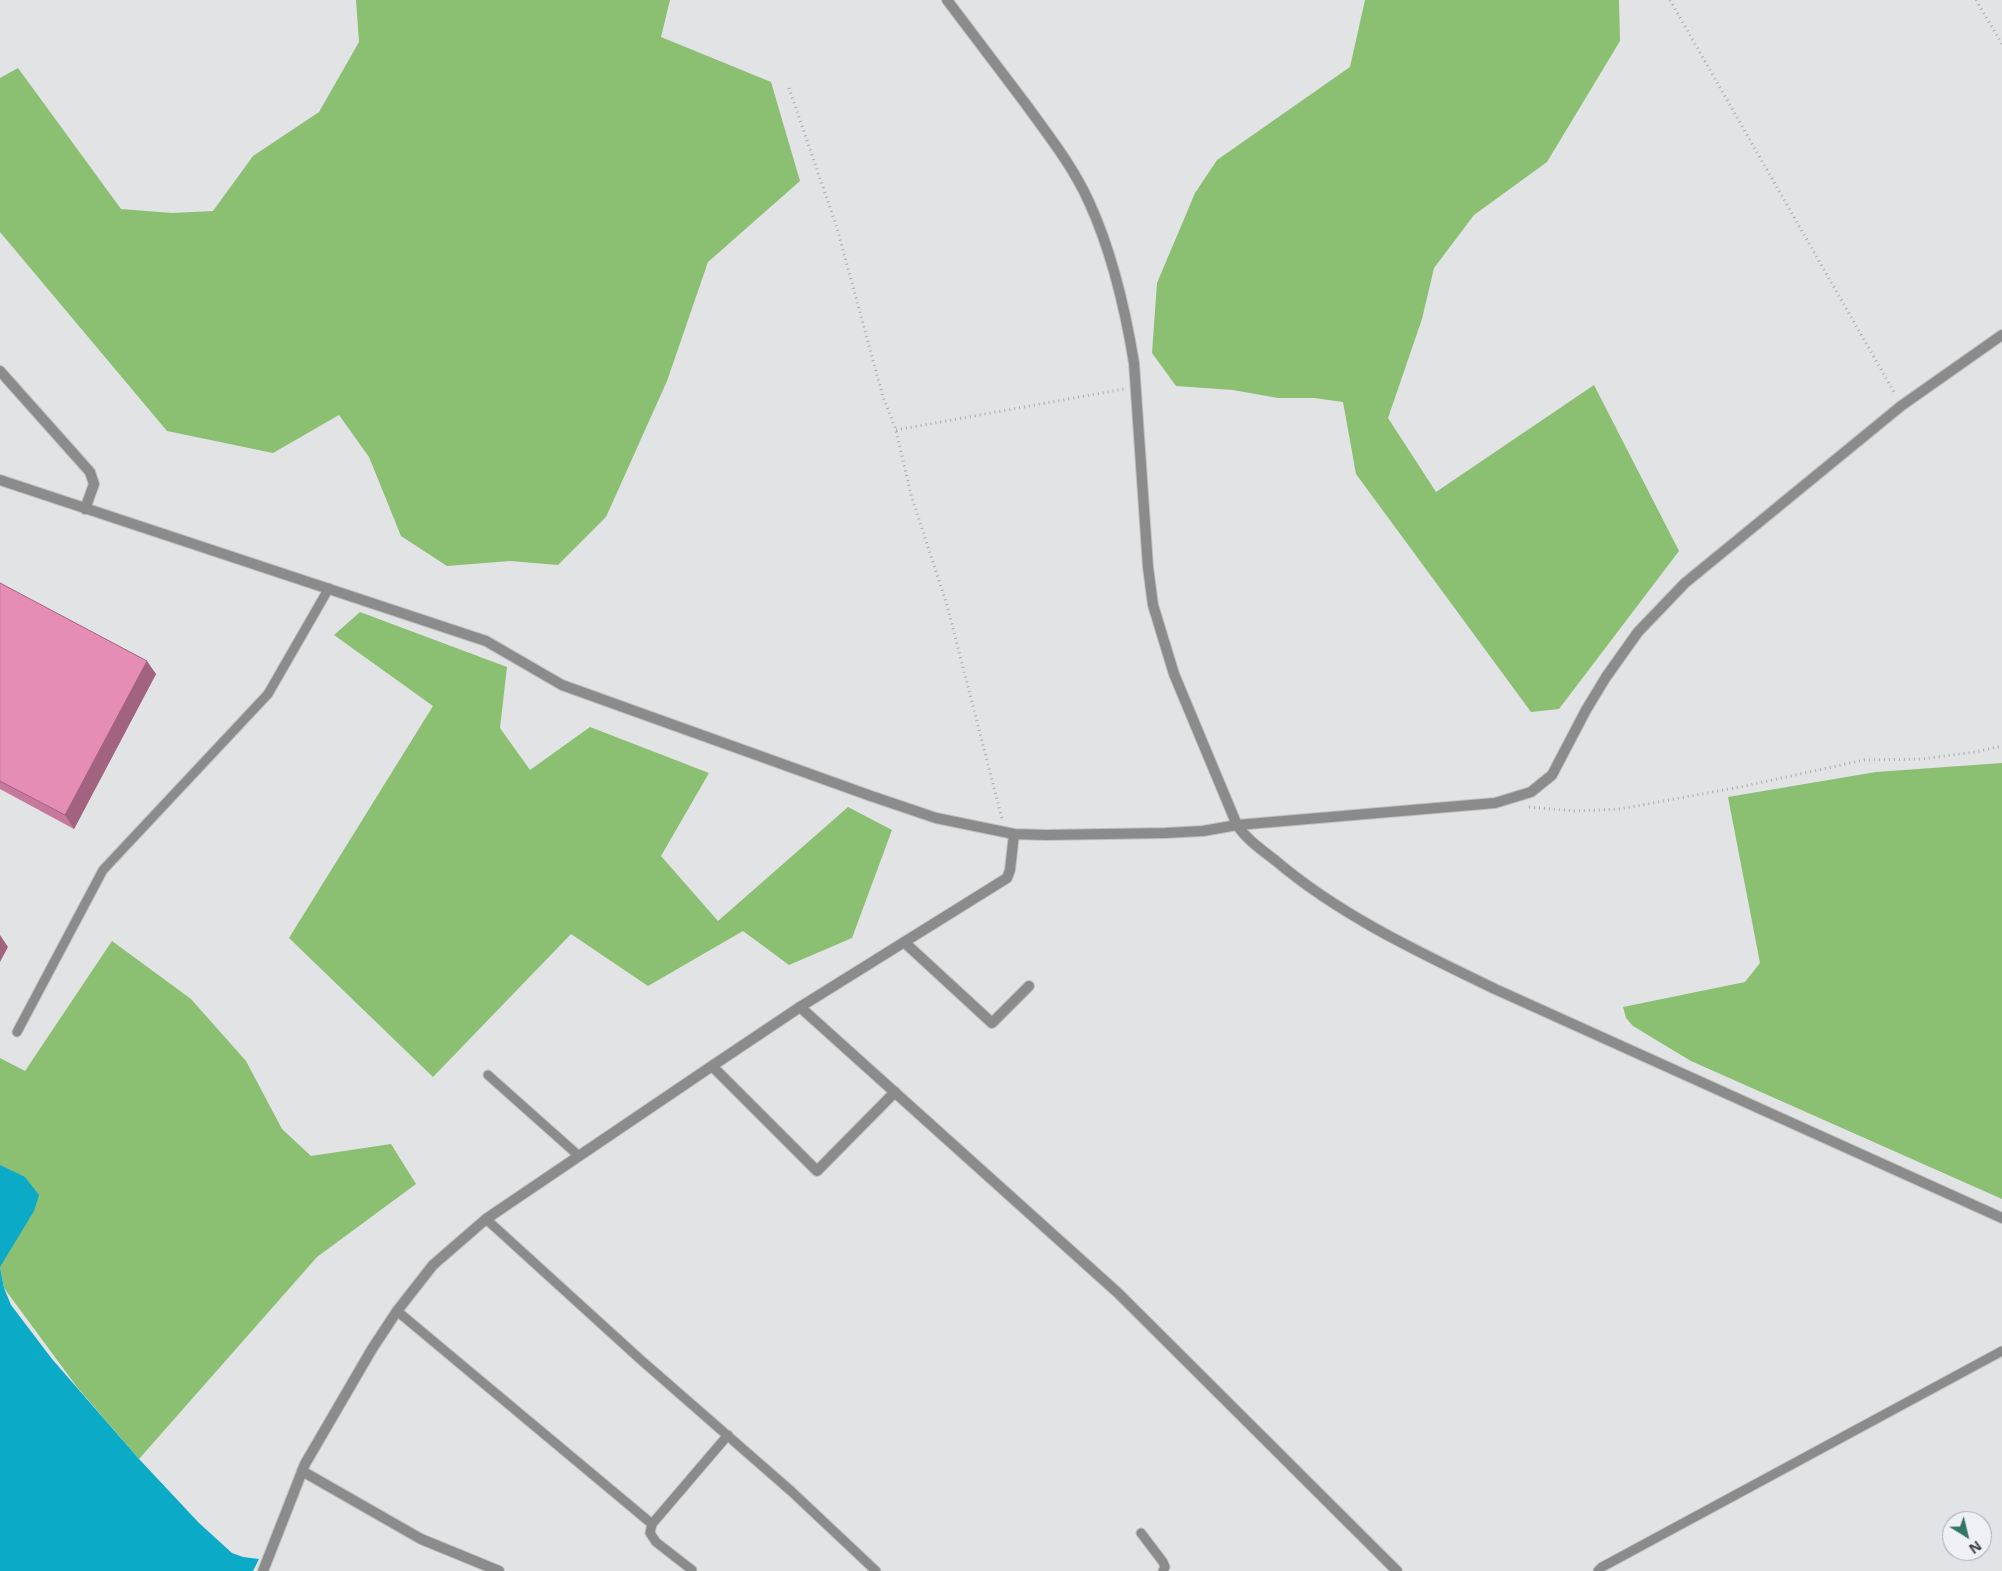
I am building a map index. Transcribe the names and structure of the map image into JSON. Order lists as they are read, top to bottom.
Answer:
{
  "north": "bottom right"
}
